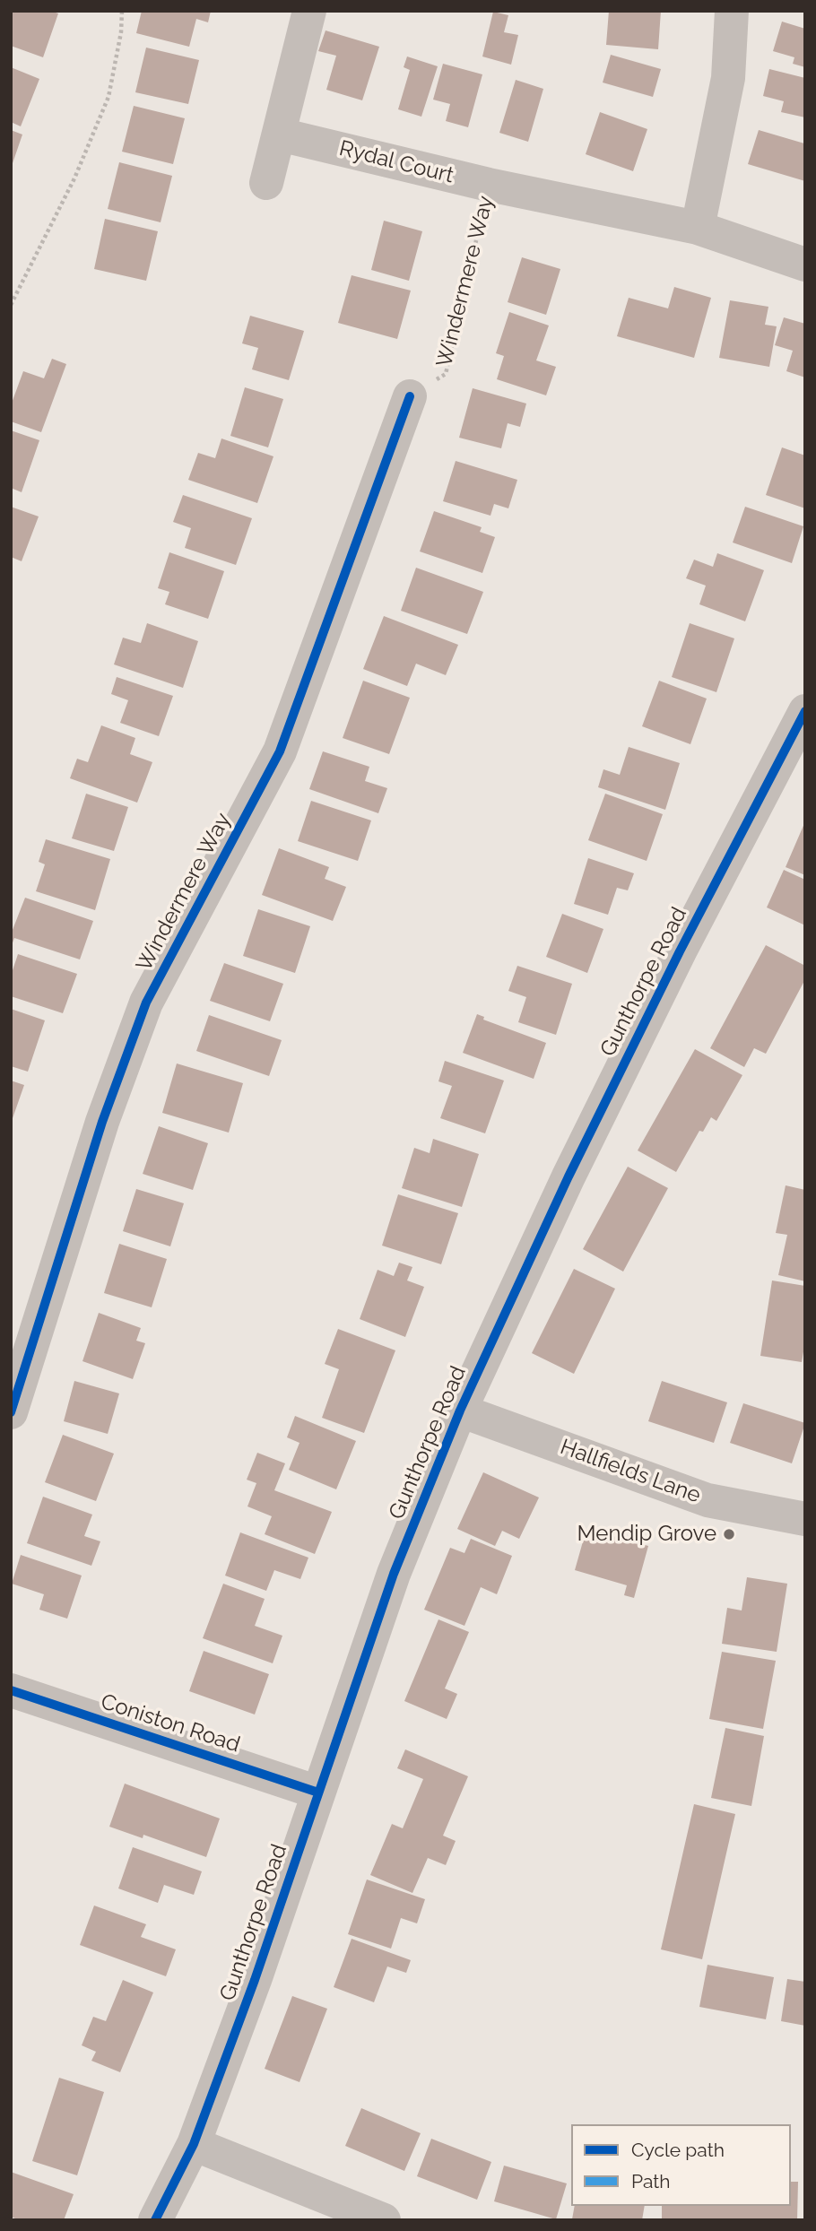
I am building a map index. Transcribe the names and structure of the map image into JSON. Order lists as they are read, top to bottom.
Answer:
{
  "streets": {
    "street": [
      "Rydal Court",
      "Windermere Way",
      "Gunthorpe Road",
      "Hallfields Lane",
      "Coniston Road"
    ]
  },
  "crossings": [
    ["Rydal Court", "Windermere Way"],
    ["Gunthorpe Road", "Hallfields Lane"],
    ["Gunthorpe Road", "Coniston Road"]
  ],
  "places": ["Mendip Grove"],
  "legend": ["Cycle path", "Path"]
}
